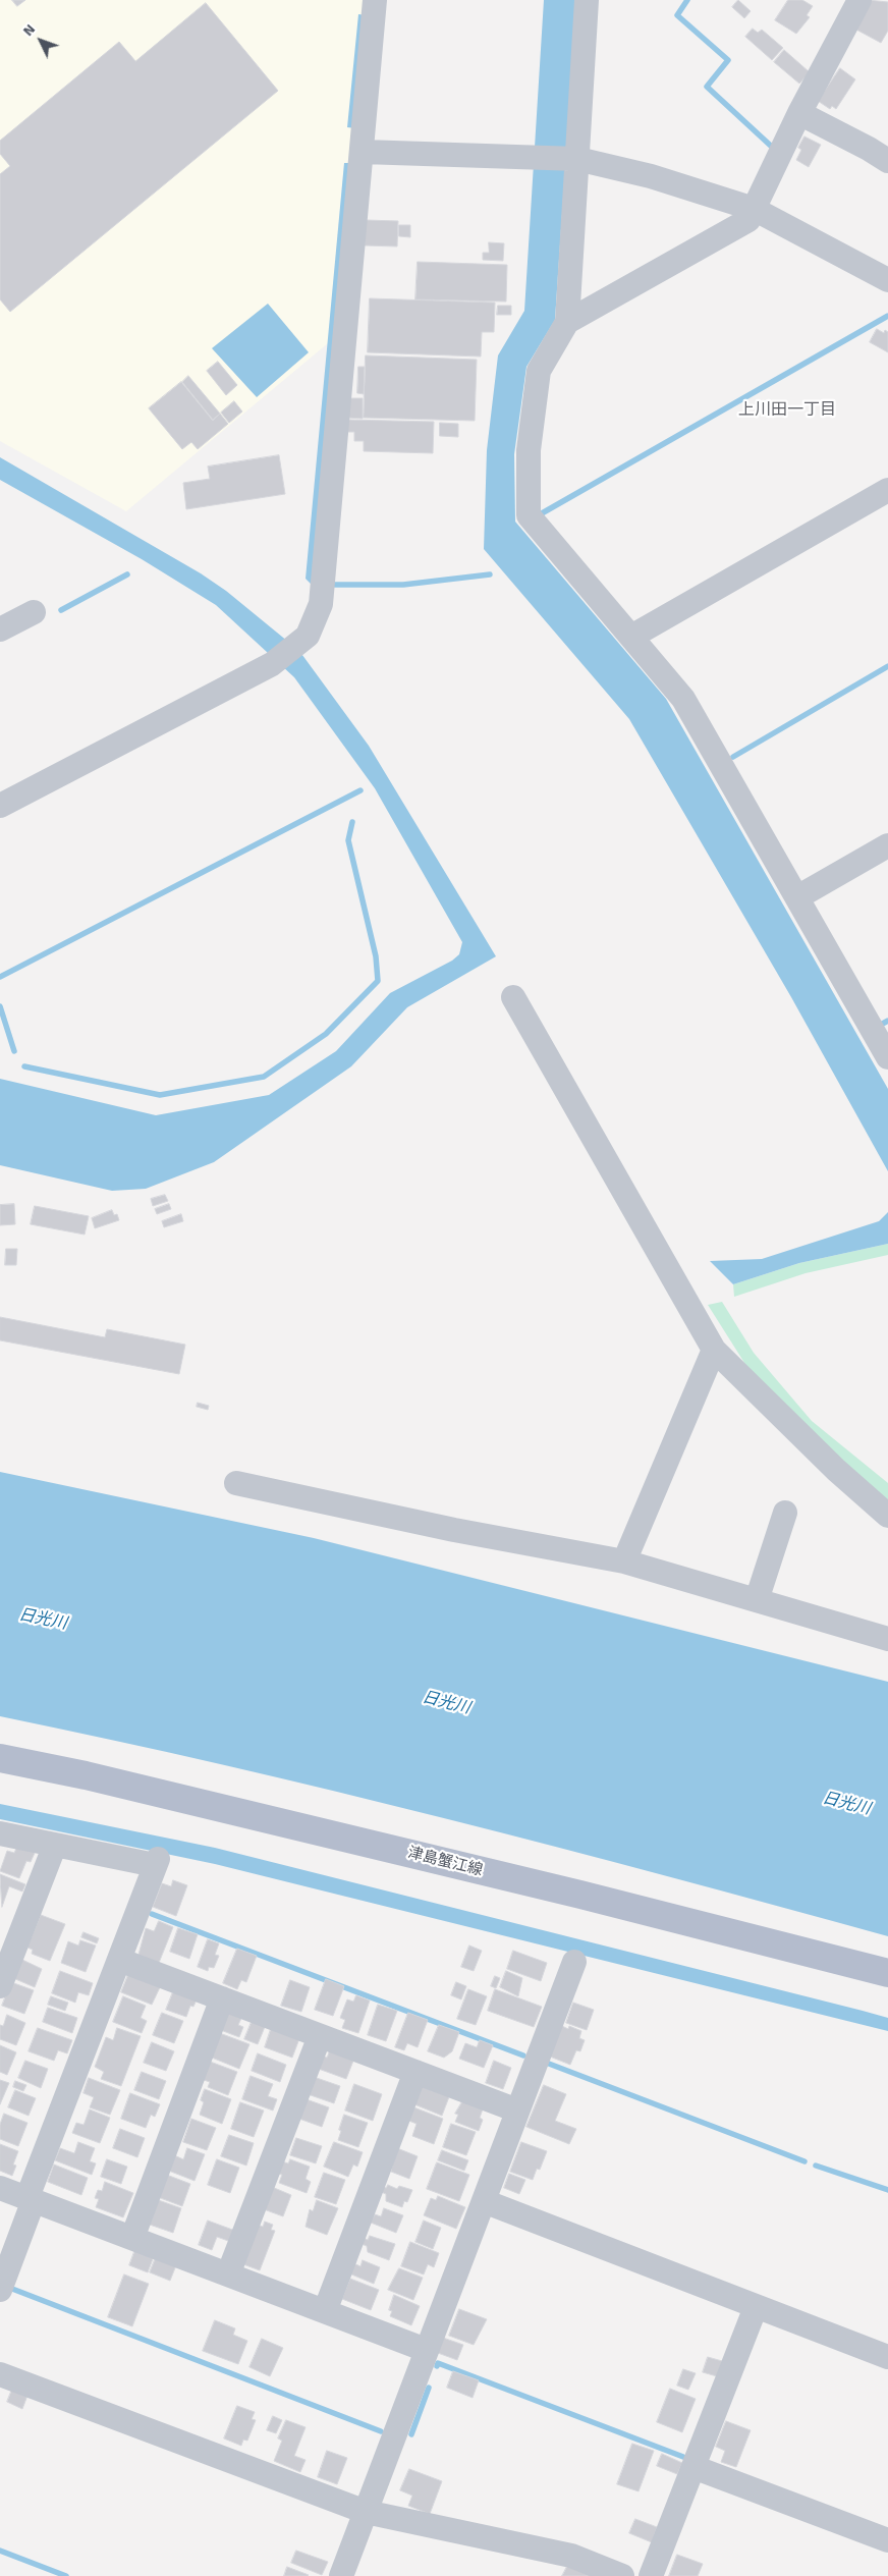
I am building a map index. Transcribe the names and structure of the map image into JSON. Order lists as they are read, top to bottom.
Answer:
{
  "streets": {
    "main road": ["津島蟹江線"]
  },
  "districts": ["上川田一丁目"],
  "water": ["日光川"],
  "north": "top left"
}
